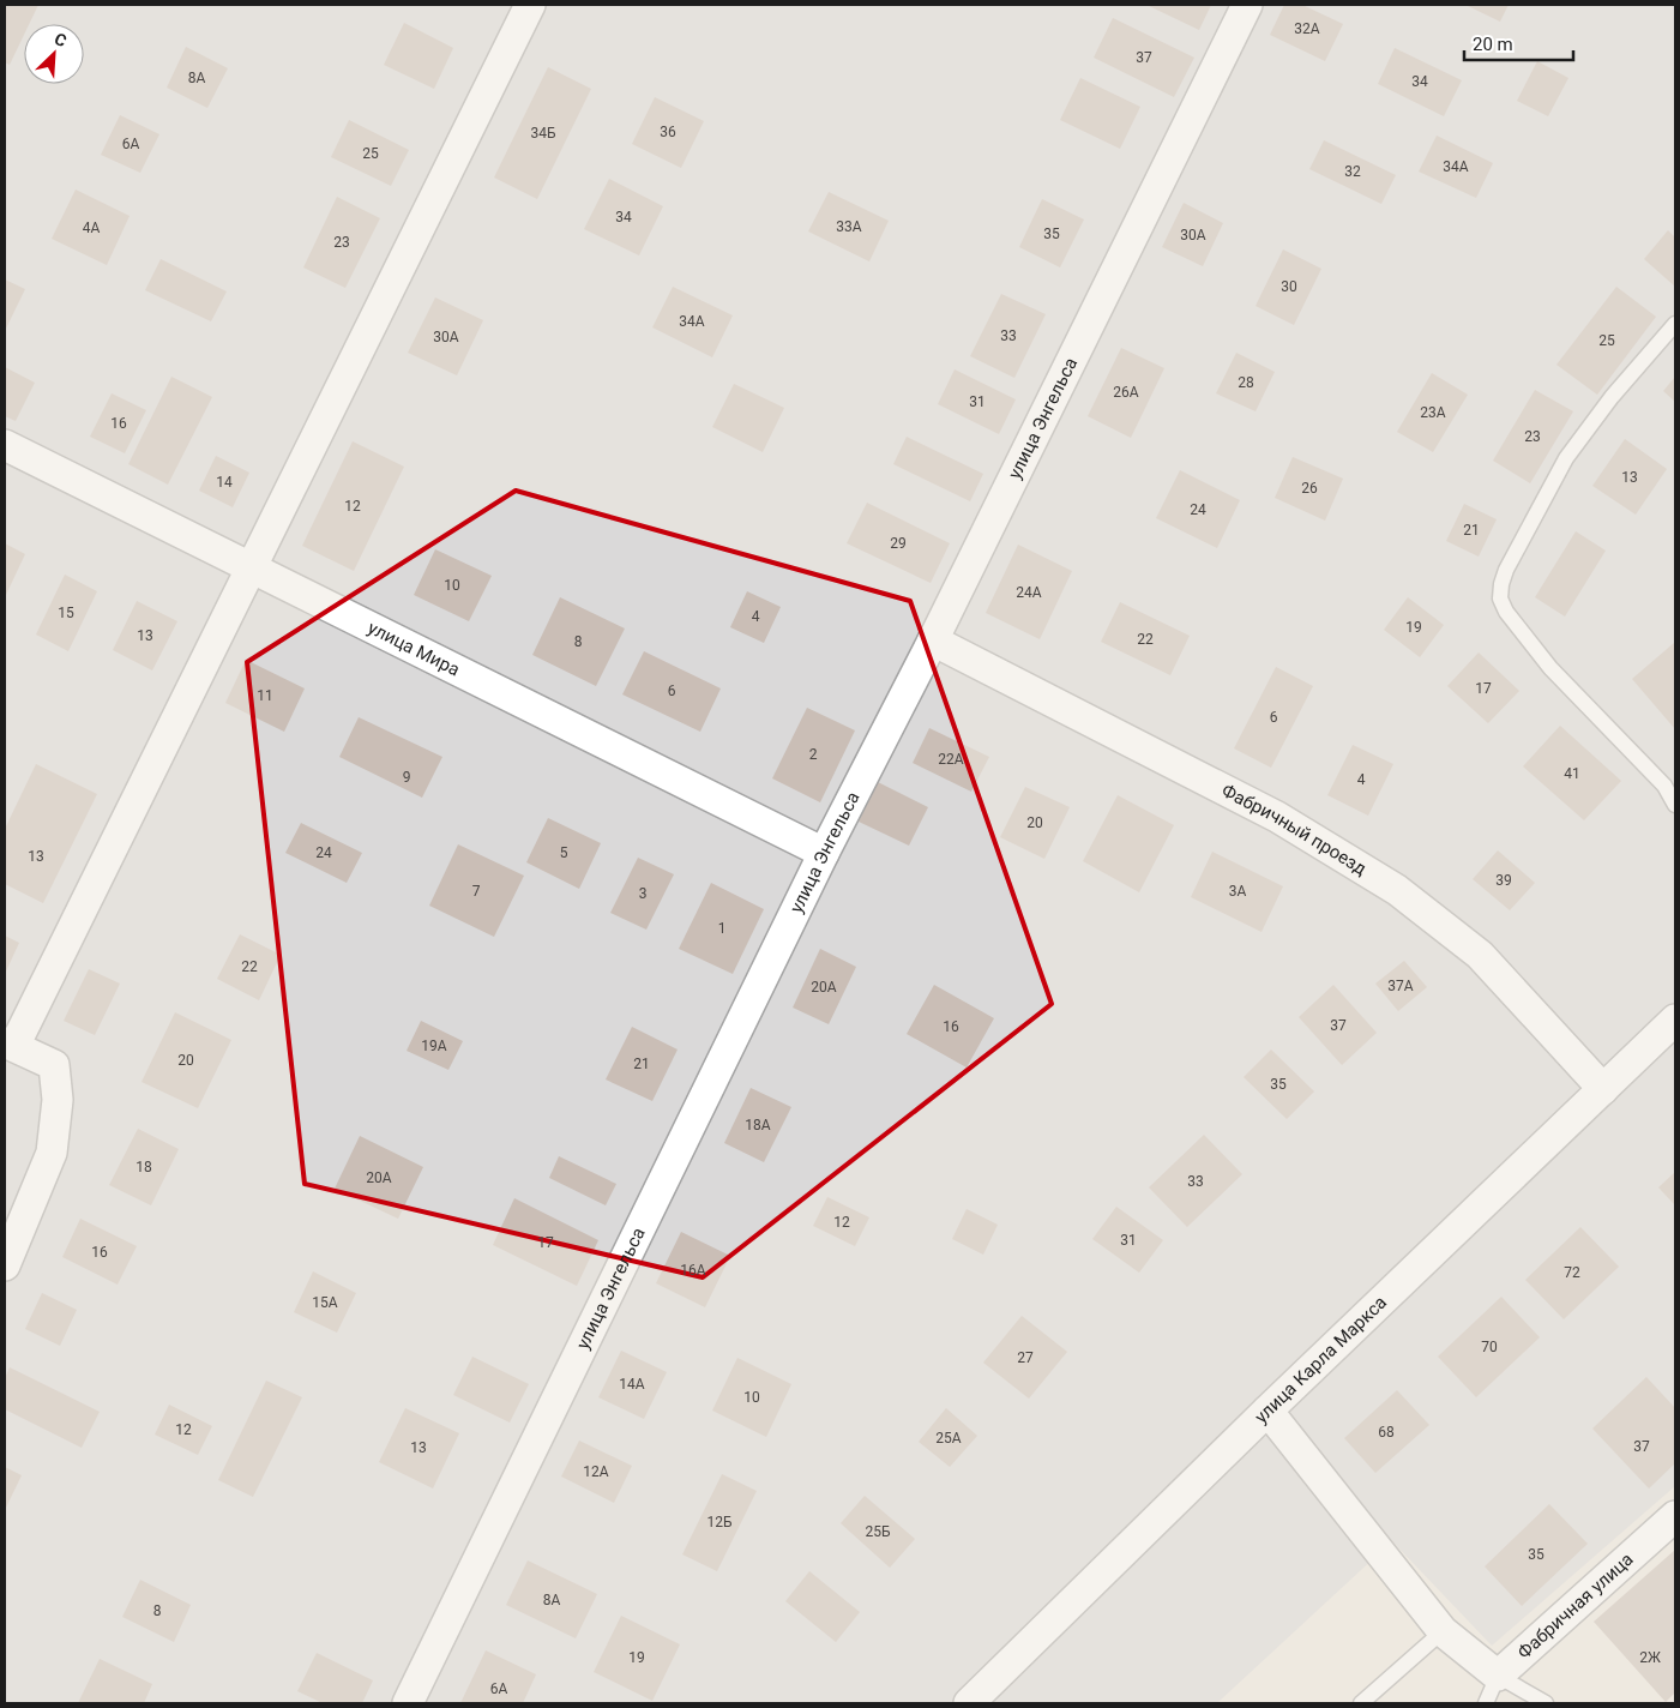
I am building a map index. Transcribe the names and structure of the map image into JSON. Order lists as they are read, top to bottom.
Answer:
{
  "streets": {
    "street": [
      "улица Энгельса",
      "улица Мира",
      "Фабричный проезд",
      "улица Карла Маркса",
      "Фабричная улица"
    ]
  },
  "crossings": [
    ["улица Энгельса", "улица Мира"],
    ["улица Энгельса", "Фабричный проезд"],
    ["Фабричный проезд", "улица Карла Маркса"]
  ],
  "house_numbers": [
    "32А",
    "37",
    "8А",
    "34",
    "36",
    "34Б",
    "6А",
    "25",
    "34А",
    "32",
    "34",
    "33А",
    "4А",
    "35",
    "30А",
    "23",
    "30",
    "34А",
    "33",
    "30А",
    "25",
    "28",
    "26А",
    "31",
    "23А",
    "16",
    "23",
    "13",
    "14",
    "26",
    "12",
    "24",
    "21",
    "29",
    "10",
    "24А",
    "15",
    "4",
    "19",
    "13",
    "22",
    "8",
    "17",
    "6",
    "11",
    "6",
    "2",
    "22А",
    "41",
    "9",
    "4",
    "20",
    "24",
    "5",
    "13",
    "39",
    "7",
    "3А",
    "3",
    "1",
    "22",
    "37А",
    "20А",
    "37",
    "16",
    "19А",
    "20",
    "21",
    "35",
    "18А",
    "18",
    "20А",
    "33",
    "12",
    "31",
    "17",
    "16",
    "16А",
    "72",
    "15А",
    "70",
    "27",
    "14А",
    "10",
    "12",
    "68",
    "25А",
    "37",
    "13",
    "12А",
    "12Б",
    "25Б",
    "35",
    "8А",
    "8",
    "19",
    "2Ж",
    "6А"
  ],
  "scale_bar": "20 m",
  "north": "top right"
}
